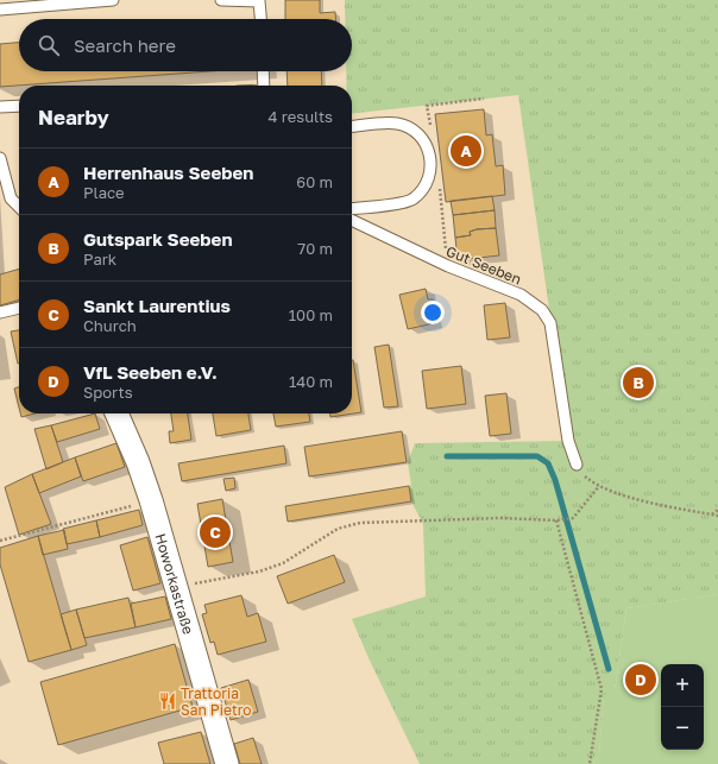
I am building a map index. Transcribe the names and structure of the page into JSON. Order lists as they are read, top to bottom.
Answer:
{
  "streets": {
    "street": ["Howorkastraße"],
    "lane": ["Gut Seeben"]
  },
  "places": {
    "restaurant": ["Trattoria San Pietro"]
  },
  "page": {
    "search": "Search here",
    "heading": ["Nearby", "4 results"],
    "pins": [
      "A",
      "B",
      "C",
      "D"
    ],
    "list": [
      {
        "mark": "A",
        "name": "Herrenhaus Seeben",
        "note": "Place",
        "value": "60 m"
      },
      {
        "mark": "B",
        "name": "Gutspark Seeben",
        "note": "Park",
        "value": "70 m"
      },
      {
        "mark": "C",
        "name": "Sankt Laurentius",
        "note": "Church",
        "value": "100 m"
      },
      {
        "mark": "D",
        "name": "VfL Seeben e.V.",
        "note": "Sports",
        "value": "140 m"
      }
    ],
    "map_buttons": ["+", "−"]
  }
}
